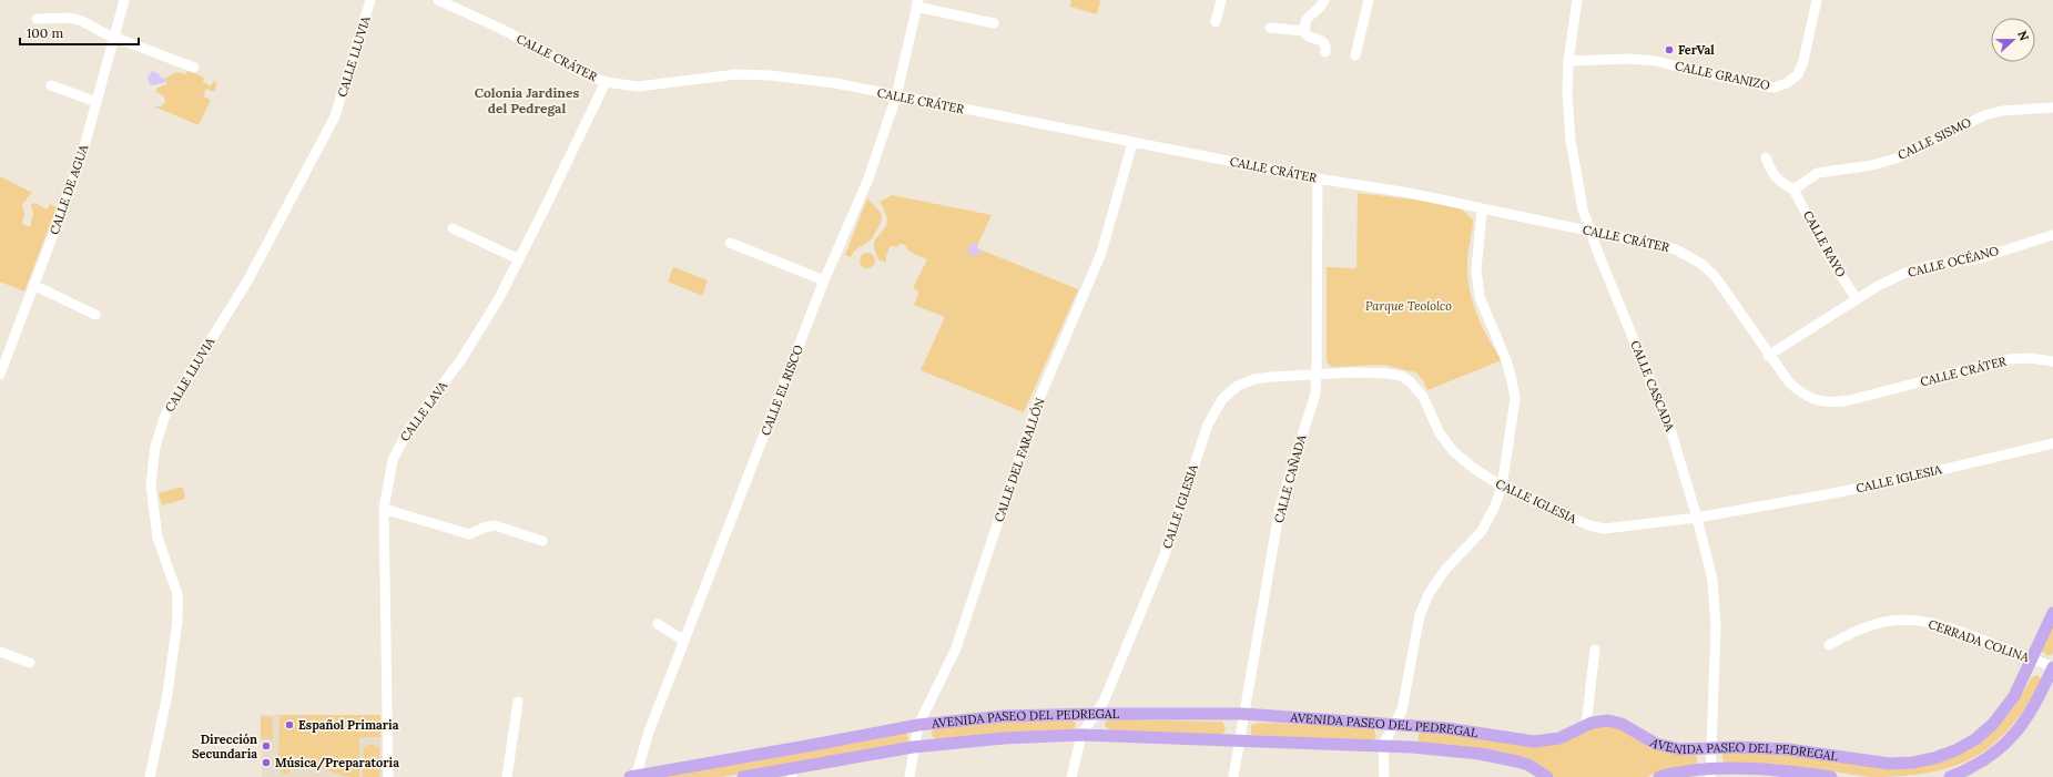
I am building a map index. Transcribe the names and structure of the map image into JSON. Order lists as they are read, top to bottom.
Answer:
{
  "streets": {
    "main road": ["AVENIDA PASEO DEL PEDREGAL"],
    "street": [
      "CALLE LLUVIA",
      "CALLE CRÁTER",
      "CALLE GRANIZO",
      "CALLE SISMO",
      "CALLE DE AGUA",
      "CALLE RAYO",
      "CALLE OCÉANO",
      "CALLE CASCADA",
      "CALLE EL RISCO",
      "CALLE LAVA",
      "CALLE DEL FARALLÓN",
      "CALLE CAÑADA",
      "CALLE IGLESIA",
      "CERRADA COLINA"
    ]
  },
  "crossings": [
    ["CALLE CRÁTER", "CALLE OCÉANO"],
    ["CALLE CRÁTER", "CALLE CASCADA"],
    ["CALLE CRÁTER", "CALLE EL RISCO"],
    ["CALLE CRÁTER", "CALLE LAVA"],
    ["CALLE CRÁTER", "CALLE DEL FARALLÓN"],
    ["CALLE CRÁTER", "CALLE CAÑADA"],
    ["CALLE GRANIZO", "CALLE CASCADA"],
    ["CALLE SISMO", "CALLE RAYO"],
    ["CALLE RAYO", "CALLE OCÉANO"],
    ["CALLE CASCADA", "CALLE IGLESIA"],
    ["CALLE CASCADA", "AVENIDA PASEO DEL PEDREGAL"],
    ["CALLE EL RISCO", "AVENIDA PASEO DEL PEDREGAL"],
    ["CALLE DEL FARALLÓN", "AVENIDA PASEO DEL PEDREGAL"],
    ["CALLE CAÑADA", "CALLE IGLESIA"],
    ["CALLE CAÑADA", "AVENIDA PASEO DEL PEDREGAL"],
    ["CALLE IGLESIA", "AVENIDA PASEO DEL PEDREGAL"],
    ["CERRADA COLINA", "AVENIDA PASEO DEL PEDREGAL"]
  ],
  "districts": ["Colonia Jardines del Pedregal"],
  "parks": ["Parque Teololco"],
  "places": [
    "FerVal",
    "Español Primaria",
    "Dirección Secundaria",
    "Música/Preparatoria"
  ],
  "scale_bar": "100 m",
  "north": "right"
}
